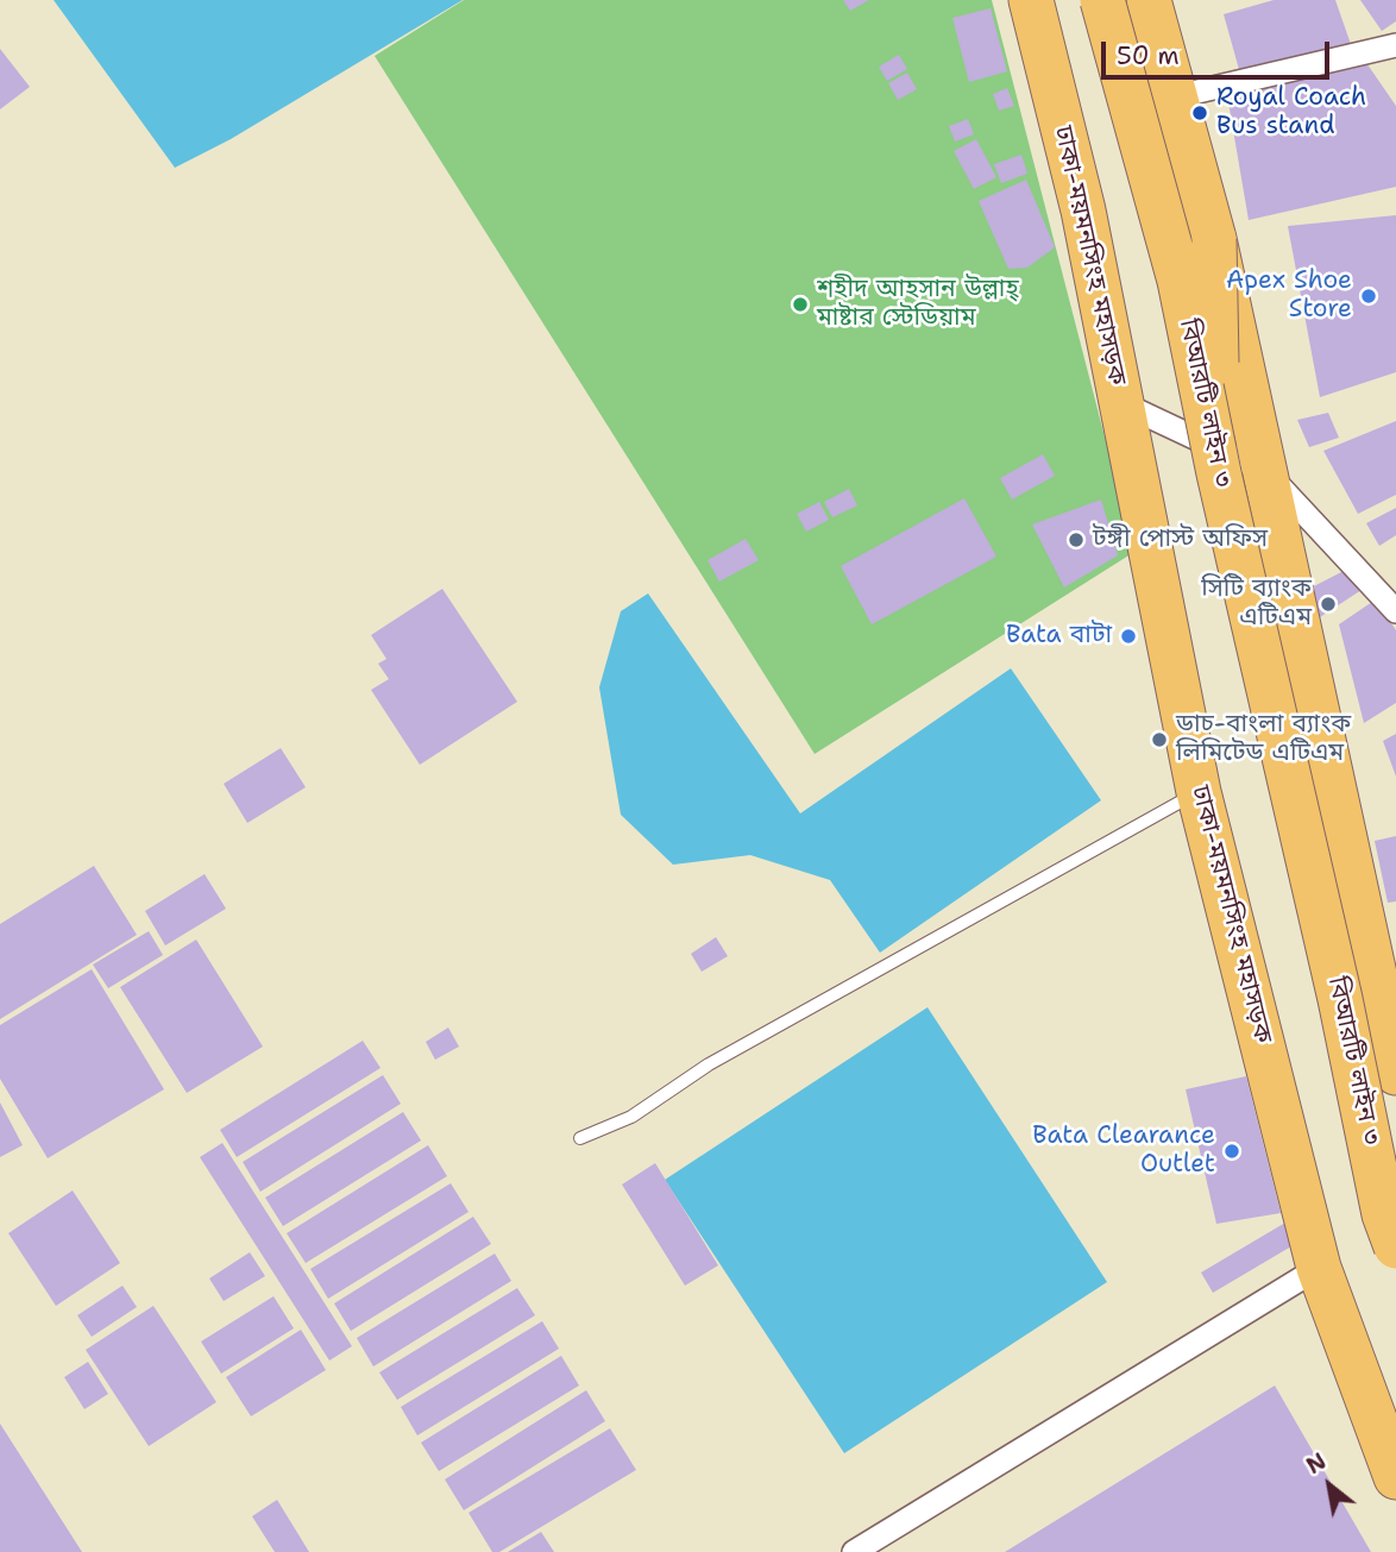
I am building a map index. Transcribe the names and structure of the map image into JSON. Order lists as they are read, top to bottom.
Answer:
{
  "streets": {
    "highway": ["ঢাকা-ময়মনসিংহ মহাসড়ক", "বিআরটি লাইন ৩"]
  },
  "places": [
    "Royal Coach Bus stand",
    "Apex Shoe Store",
    "শহীদ আহসান উল্লাহ্‌ মাষ্টার স্টেডিয়াম",
    "টঙ্গী পোস্ট অফিস",
    "সিটি ব্যাংক এটিএম",
    "Bata বাটা",
    "ডাচ-বাংলা ব্যাংক লিমিটেড এটিএম",
    "Bata Clearance Outlet"
  ],
  "scale_bar": "50 m",
  "north": "top left"
}
